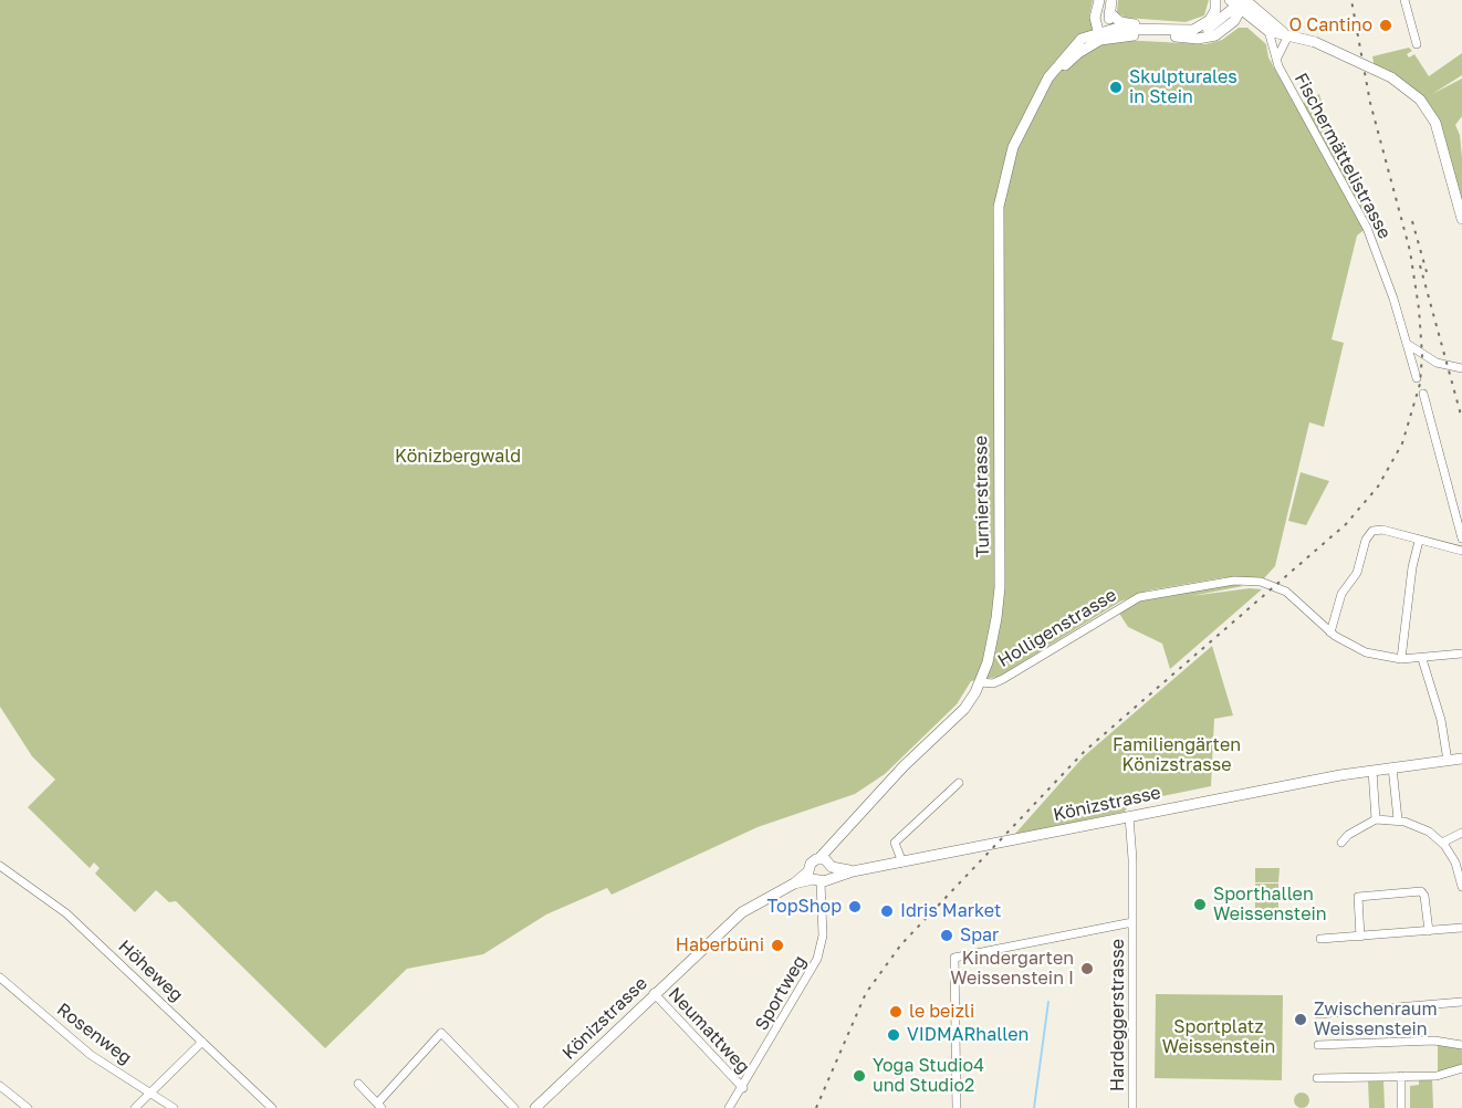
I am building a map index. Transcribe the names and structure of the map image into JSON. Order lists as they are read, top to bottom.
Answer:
{
  "streets": {
    "main road": ["Turnierstrasse", "Könizstrasse"],
    "street": [
      "Fischermättelistrasse",
      "Holligenstrasse",
      "Höheweg",
      "Sportweg",
      "Hardeggerstrasse",
      "Neumattweg",
      "Rosenweg"
    ]
  },
  "crossings": [
    ["Turnierstrasse", "Holligenstrasse"],
    ["Turnierstrasse", "Könizstrasse"],
    ["Turnierstrasse", "Sportweg"],
    ["Könizstrasse", "Sportweg"],
    ["Könizstrasse", "Hardeggerstrasse"],
    ["Könizstrasse", "Neumattweg"],
    ["Sportweg", "Neumattweg"]
  ],
  "parks": ["Könizbergwald", "Familiengärten Könizstrasse", "Sportplatz Weissenstein"],
  "places": [
    "O Cantino",
    "Skulpturales in Stein",
    "Sporthallen Weissenstein",
    "TopShop",
    "Idris Market",
    "Spar",
    "Haberbüni",
    "Kindergarten Weissenstein I",
    "le beizli",
    "Zwischenraum Weissenstein",
    "VIDMARhallen",
    "Yoga Studio4 und Studio2"
  ]
}
